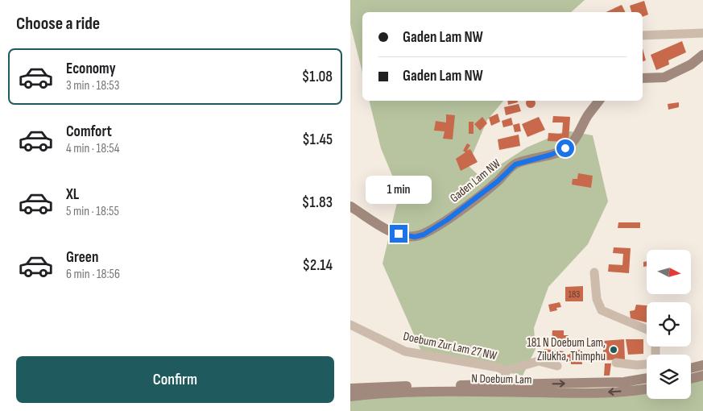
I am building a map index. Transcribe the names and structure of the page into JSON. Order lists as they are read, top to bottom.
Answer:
{
  "streets": {
    "main road": ["Gaden Lam NW", "N Doebum Lam"],
    "street": ["Doebum Zur Lam 27 NW"]
  },
  "crossings": [
    ["Doebum Zur Lam 27 NW", "N Doebum Lam"]
  ],
  "places": ["181 N Doebum Lam, Zilukha, Thimphu"],
  "house_numbers": ["183"],
  "north": "right",
  "page": {
    "heading": "Choose a ride",
    "banner": ["Gaden Lam NW", "Gaden Lam NW"],
    "list": [
      {
        "name": "Economy",
        "note": "3 min · 18:53",
        "value": "$1.08"
      },
      {
        "name": "Comfort",
        "note": "4 min · 18:54",
        "value": "$1.45"
      },
      {
        "name": "XL",
        "note": "5 min · 18:55",
        "value": "$1.83"
      },
      {
        "name": "Green",
        "note": "6 min · 18:56",
        "value": "$2.14"
      }
    ],
    "bubble": "1 min",
    "buttons": "Confirm"
  }
}
